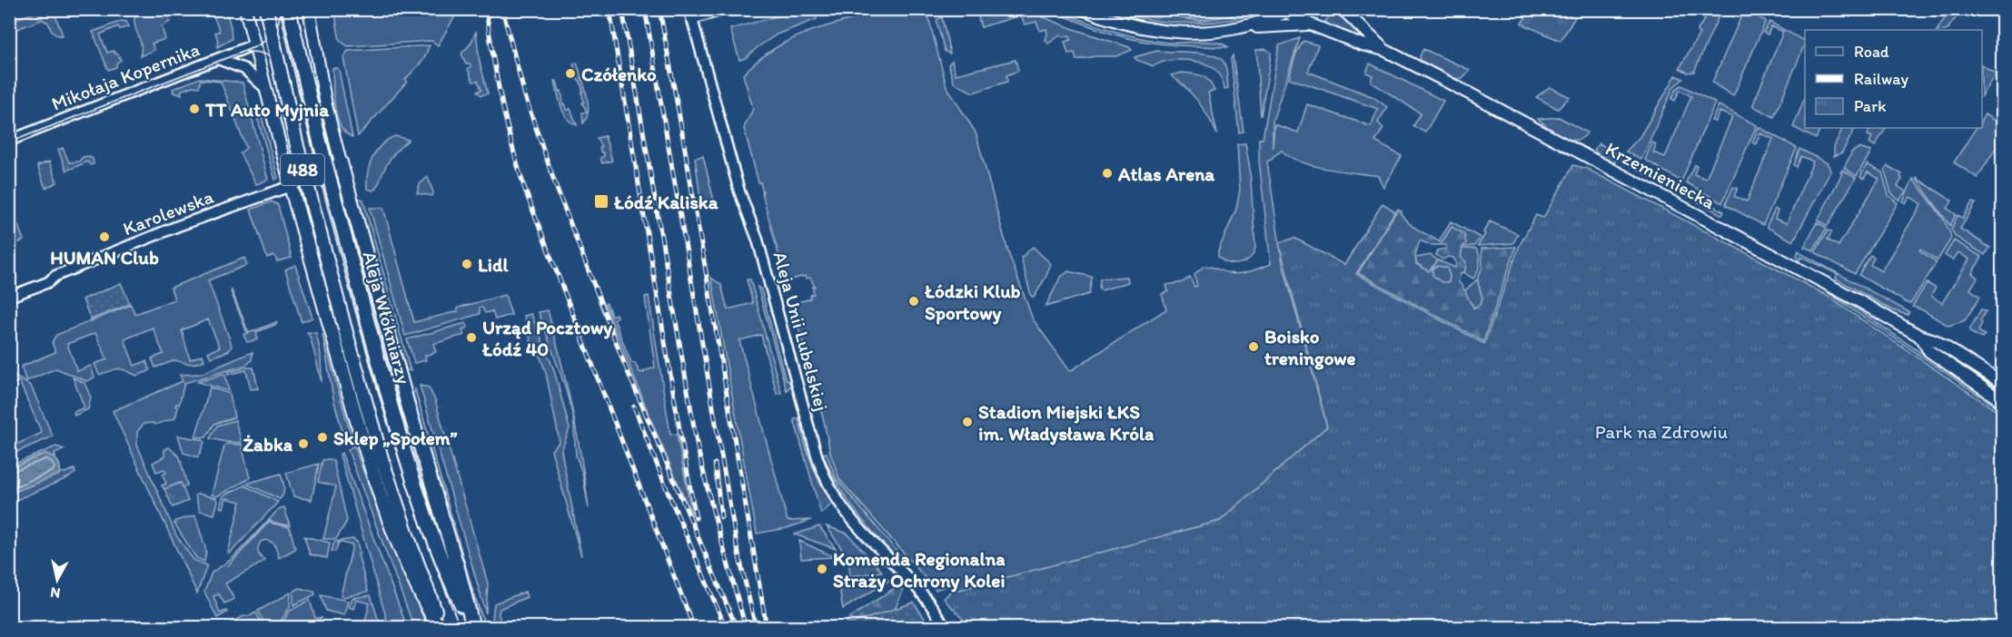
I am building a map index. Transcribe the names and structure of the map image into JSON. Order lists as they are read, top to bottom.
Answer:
{
  "streets": {
    "main road": ["488", "Krzemieniecka", "Aleja Włókniarzy"],
    "street": ["Mikołaja Kopernika", "Karolewska", "Aleja Unii Lubelskiej"]
  },
  "parks": ["Park na Zdrowiu"],
  "places": {
    "other": [
      "Czółenko",
      "TT Auto Myjnia",
      "Atlas Arena",
      "HUMAN Club",
      "Lidl",
      "Łódzki Klub Sportowy",
      "Urząd Pocztowy Łódź 40",
      "Boisko treningowe",
      "Stadion Miejski ŁKS im. Władysława Króla",
      "Sklep „Społem”",
      "Żabka",
      "Komenda Regionalna Straży Ochrony Kolei"
    ],
    "transit": ["Łódź Kaliska"]
  },
  "legend": ["Road", "Railway", "Park"],
  "north": "bottom"
}
